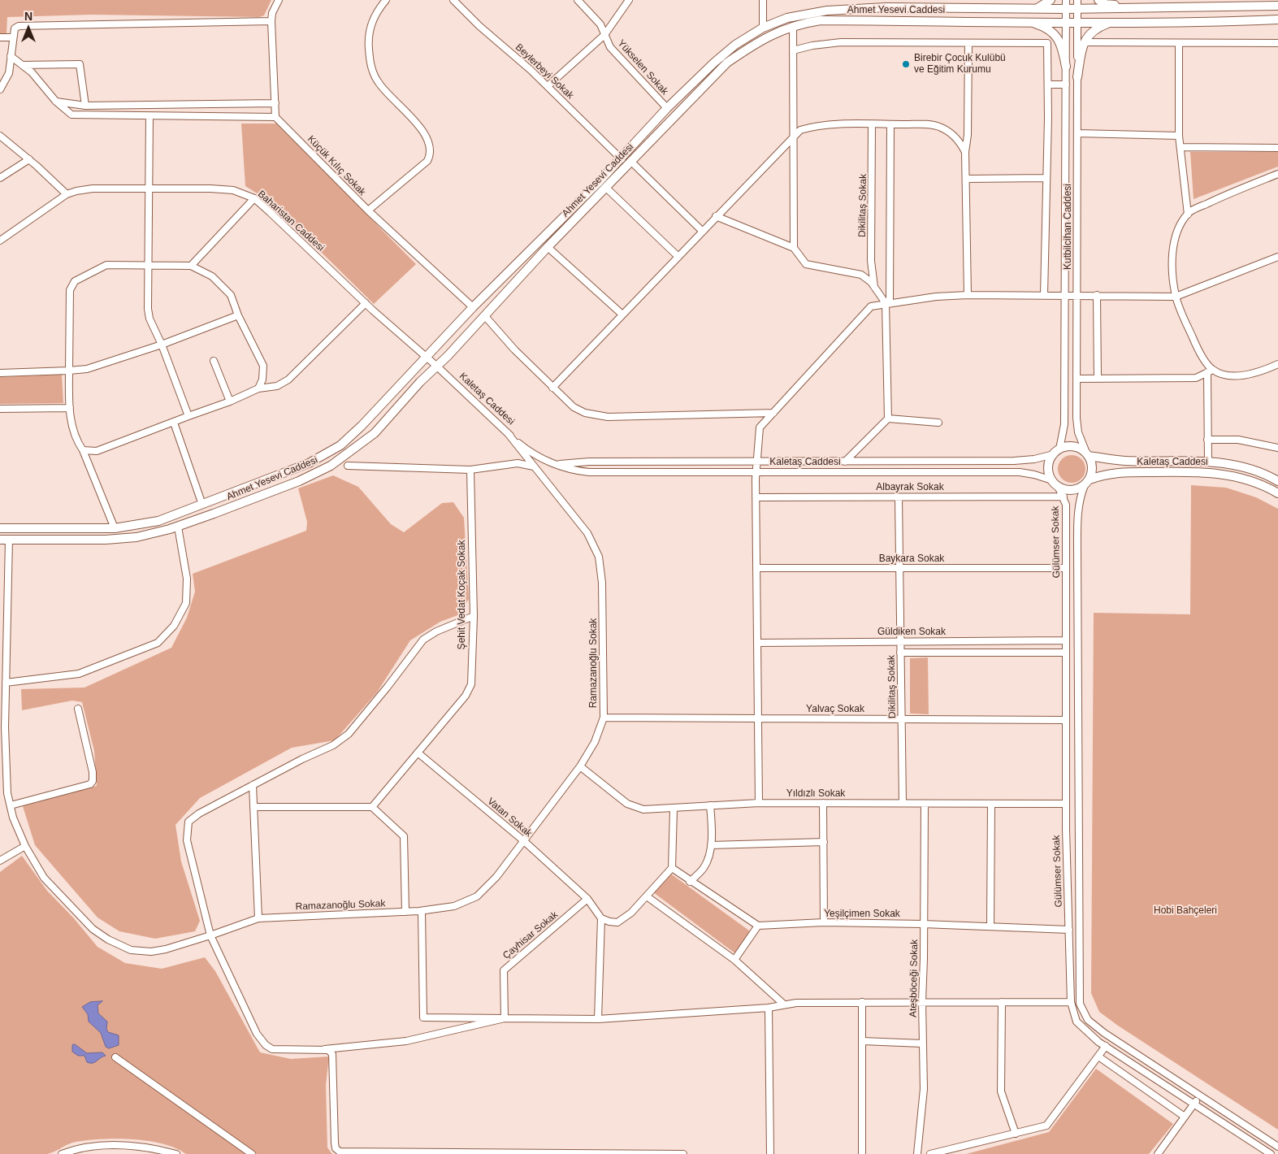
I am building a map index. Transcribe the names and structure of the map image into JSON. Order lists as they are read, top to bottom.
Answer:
{
  "streets": {
    "main road": ["Ahmet Yesevi Caddesi", "Kaletaş Caddesi"],
    "street": [
      "Yükselen Sokak",
      "Beylerbeyi Sokak",
      "Küçük Kılıç Sokak",
      "Dikilitaş Sokak",
      "Baharistan Caddesi",
      "Kutbilcihan Caddesi",
      "Albayrak Sokak",
      "Gülümser Sokak",
      "Baykara Sokak",
      "Şehit Vedat Koçak Sokak",
      "Güldiken Sokak",
      "Ramazanoğlu Sokak",
      "Yalvaç Sokak",
      "Yıldızlı Sokak",
      "Vatan Sokak",
      "Yeşilçimen Sokak",
      "Çayhisar Sokak",
      "Ateşböceği Sokak"
    ]
  },
  "crossings": [
    ["Ahmet Yesevi Caddesi", "Yükselen Sokak"],
    ["Ahmet Yesevi Caddesi", "Beylerbeyi Sokak"],
    ["Ahmet Yesevi Caddesi", "Küçük Kılıç Sokak"],
    ["Ahmet Yesevi Caddesi", "Baharistan Caddesi"],
    ["Ahmet Yesevi Caddesi", "Kutbilcihan Caddesi"],
    ["Ahmet Yesevi Caddesi", "Kaletaş Caddesi"],
    ["Ahmet Yesevi Caddesi", "Ramazanoğlu Sokak"],
    ["Dikilitaş Sokak", "Albayrak Sokak"],
    ["Dikilitaş Sokak", "Baykara Sokak"],
    ["Dikilitaş Sokak", "Güldiken Sokak"],
    ["Dikilitaş Sokak", "Yalvaç Sokak"],
    ["Dikilitaş Sokak", "Yıldızlı Sokak"],
    ["Baharistan Caddesi", "Kaletaş Caddesi"],
    ["Kutbilcihan Caddesi", "Kaletaş Caddesi"],
    ["Kutbilcihan Caddesi", "Gülümser Sokak"],
    ["Kaletaş Caddesi", "Gülümser Sokak"],
    ["Kaletaş Caddesi", "Ramazanoğlu Sokak"],
    ["Albayrak Sokak", "Gülümser Sokak"],
    ["Gülümser Sokak", "Baykara Sokak"],
    ["Gülümser Sokak", "Güldiken Sokak"],
    ["Gülümser Sokak", "Yalvaç Sokak"],
    ["Gülümser Sokak", "Yıldızlı Sokak"],
    ["Gülümser Sokak", "Yeşilçimen Sokak"],
    ["Şehit Vedat Koçak Sokak", "Vatan Sokak"],
    ["Ramazanoğlu Sokak", "Yalvaç Sokak"],
    ["Ramazanoğlu Sokak", "Yıldızlı Sokak"],
    ["Ramazanoğlu Sokak", "Vatan Sokak"],
    ["Yıldızlı Sokak", "Ateşböceği Sokak"],
    ["Vatan Sokak", "Çayhisar Sokak"],
    ["Yeşilçimen Sokak", "Ateşböceği Sokak"]
  ],
  "parks": ["Hobi Bahçeleri"],
  "places": ["Birebir Çocuk Kulübü ve Eğitim Kurumu"],
  "north": "top"
}
